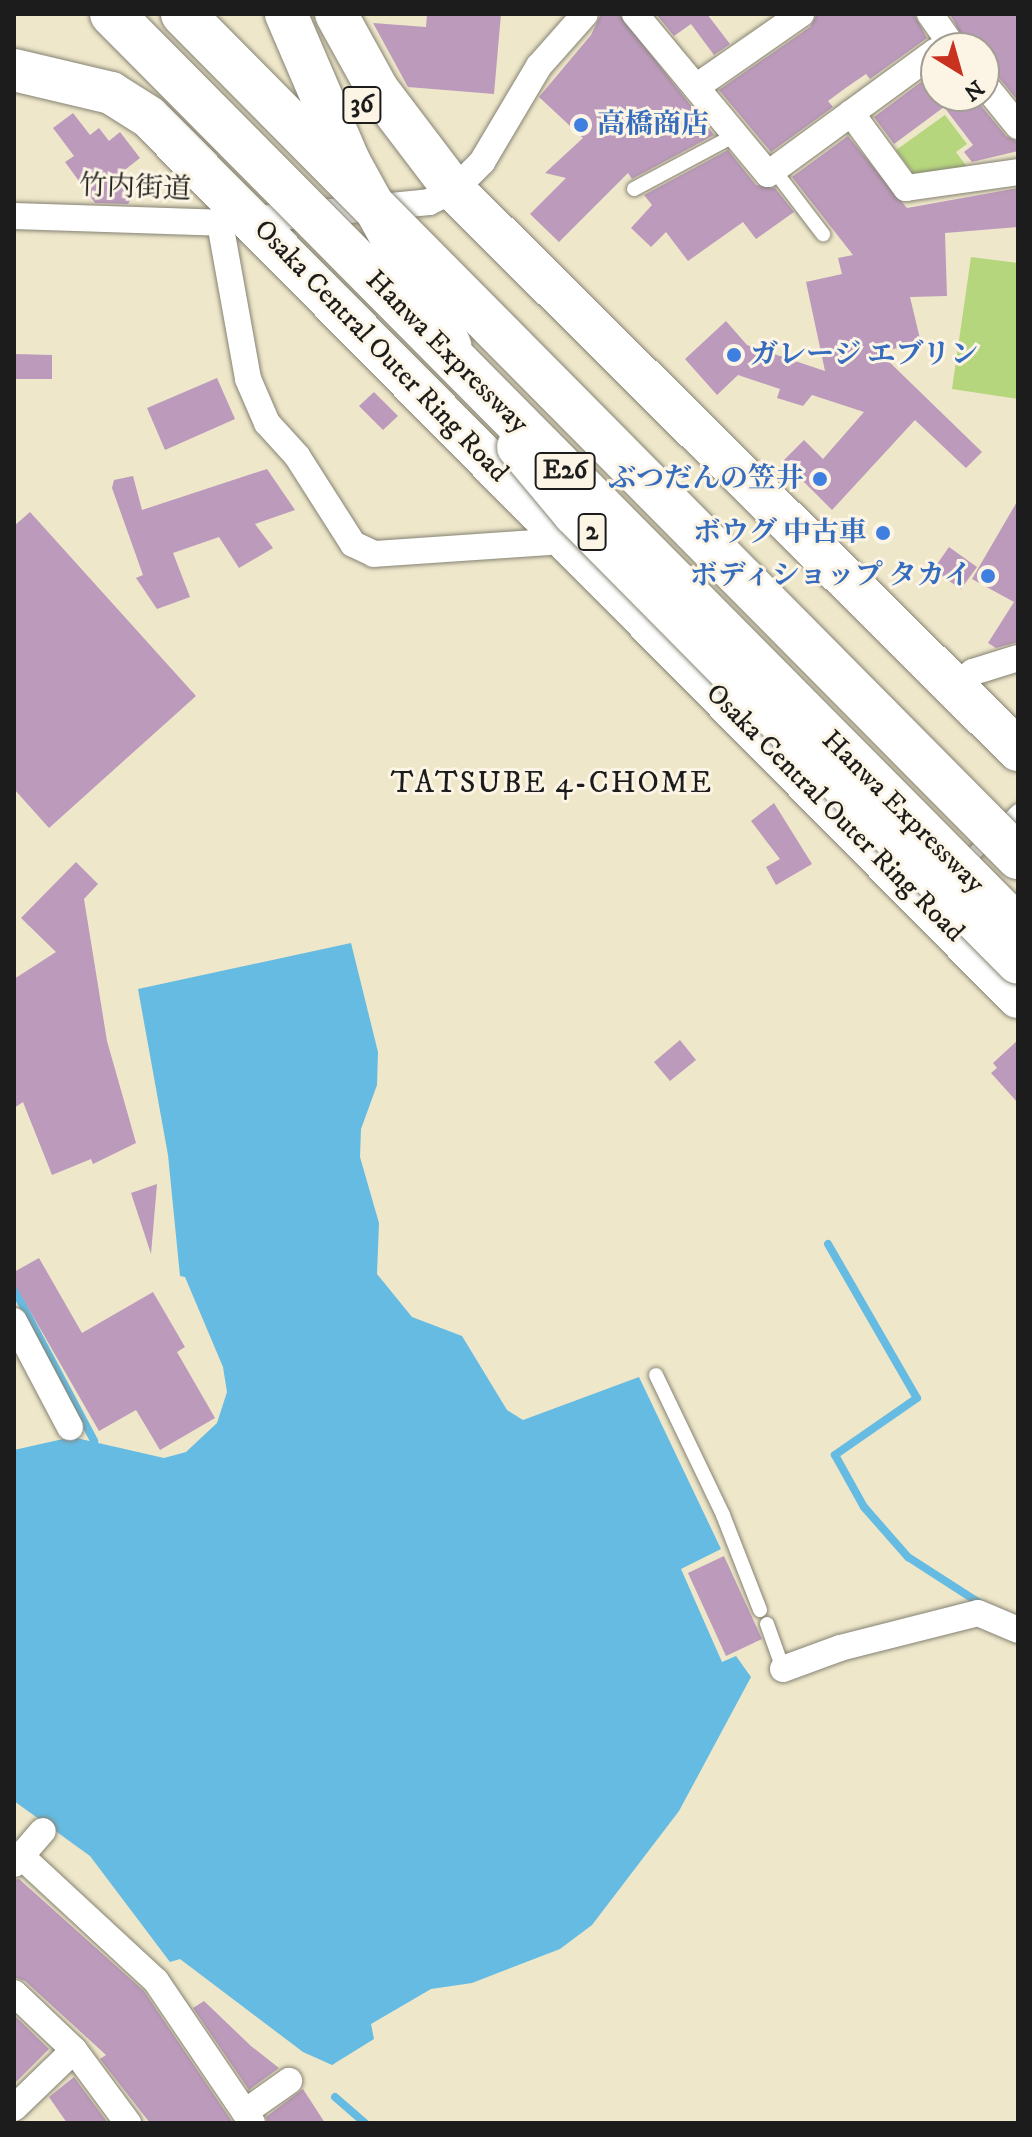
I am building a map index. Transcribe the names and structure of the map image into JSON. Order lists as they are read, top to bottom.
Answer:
{
  "streets": {
    "highway": ["Hanwa Expressway", "E26"],
    "main road": ["36", "Osaka Central Outer Ring Road", "2"],
    "street": ["竹内街道"]
  },
  "crossings": [
    ["36", "竹内街道"],
    ["竹内街道", "Osaka Central Outer Ring Road"]
  ],
  "districts": ["TATSUBE 4-CHOME"],
  "places": [
    "高橋商店",
    "ガレージ エブリン",
    "ぶつだんの笠井",
    "ボウグ 中古車",
    "ボディショップ タカイ"
  ],
  "north": "bottom right"
}
